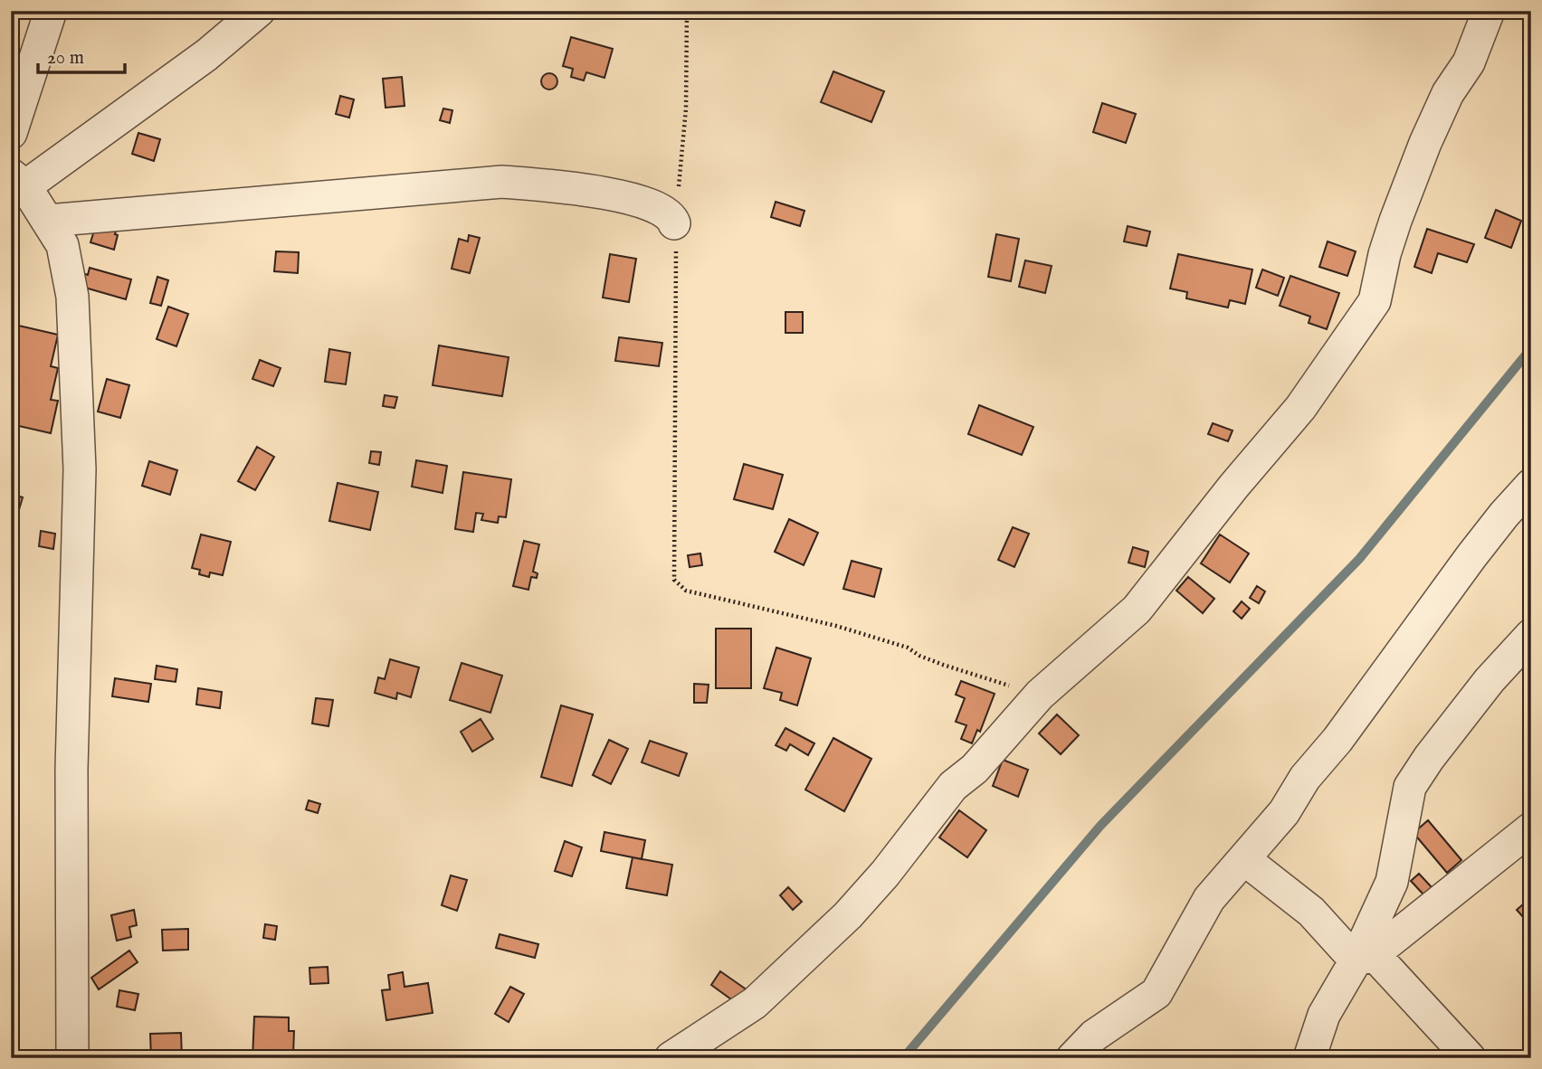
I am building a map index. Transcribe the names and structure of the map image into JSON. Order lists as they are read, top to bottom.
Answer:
{
  "scale_bar": "20 m"
}
